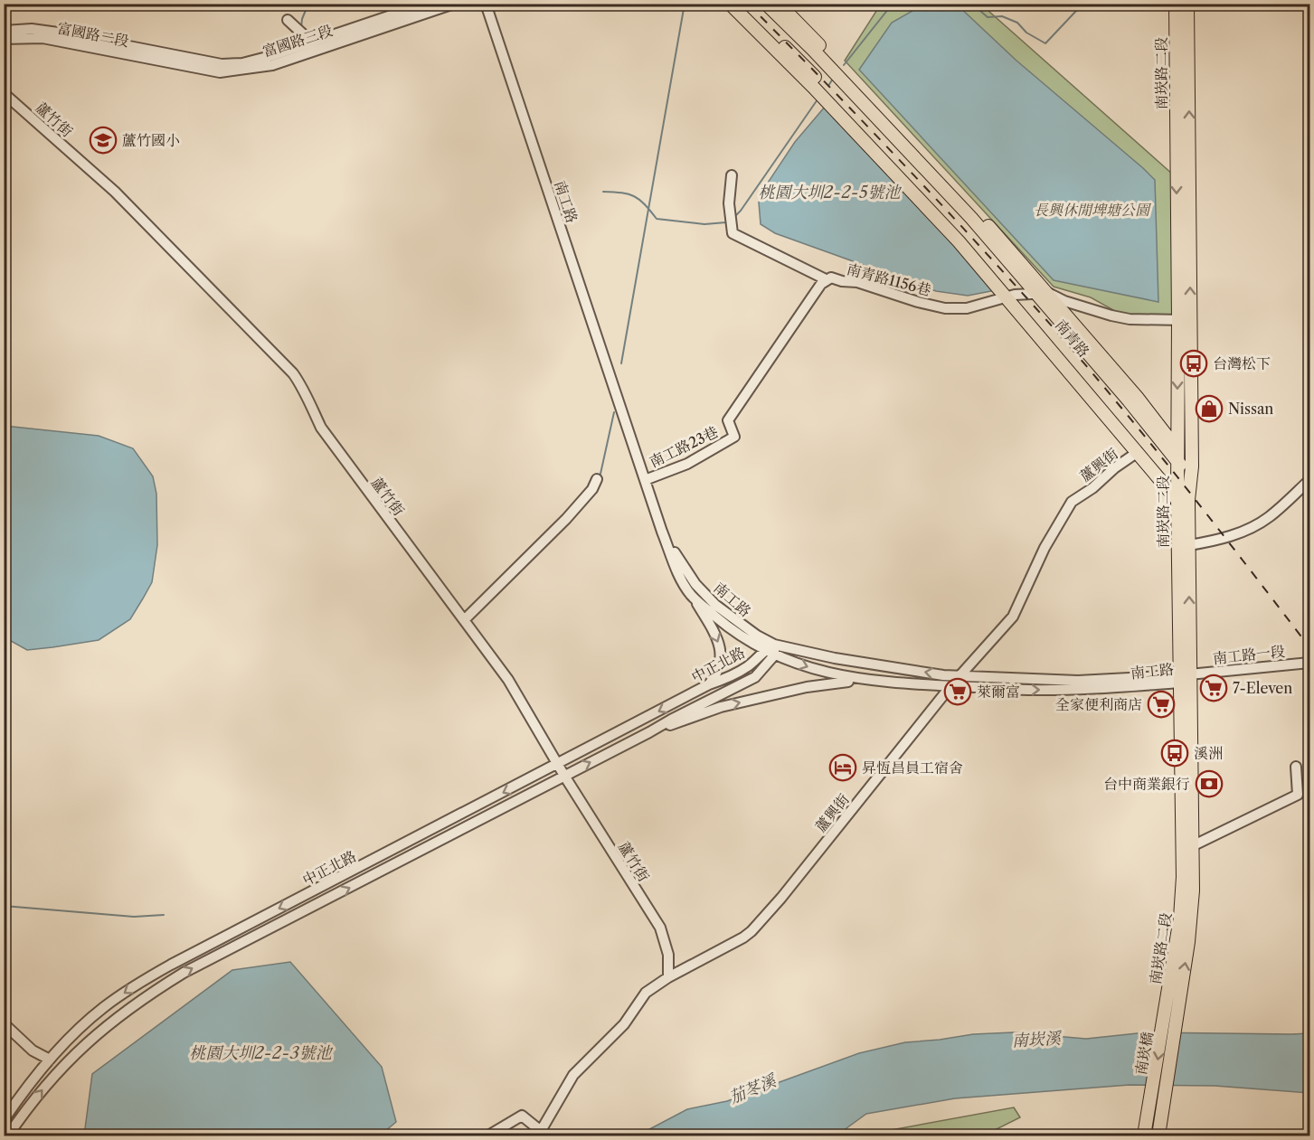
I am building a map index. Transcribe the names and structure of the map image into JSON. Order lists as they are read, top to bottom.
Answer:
{
  "streets": {
    "main road": ["南崁路二段", "南青路", "南崁橋"],
    "street": [
      "富國路二段",
      "富國路三段",
      "蘆竹街",
      "南工路",
      "南青路1156巷",
      "南工路23巷",
      "蘆興街",
      "南工路一段",
      "中正北路"
    ]
  },
  "crossings": [
    ["富國路二段", "富國路三段"],
    ["南崁路二段", "南工路"],
    ["南崁路二段", "南青路"],
    ["南崁路二段", "南工路一段"],
    ["南崁路二段", "南崁橋"],
    ["蘆竹街", "蘆興街"],
    ["蘆竹街", "中正北路"],
    ["南工路", "南工路23巷"],
    ["南工路", "蘆興街"],
    ["南工路", "南工路一段"],
    ["南工路", "中正北路"],
    ["南青路1156巷", "南青路"],
    ["南青路1156巷", "南工路23巷"]
  ],
  "water": [
    "桃園大圳2-2-5號池",
    "南崁溪",
    "桃園大圳2-2-3號池",
    "茄苳溪"
  ],
  "parks": ["長興休閒埤塘公園"],
  "places": {
    "school or university": ["蘆竹國小"],
    "bus stop": ["台灣松下", "溪洲"],
    "shop": ["Nissan"],
    "supermarket": ["7-Eleven", "萊爾富", "全家便利商店"],
    "hotel": ["昇恆昌員工宿舍"],
    "bank": ["台中商業銀行"]
  }
}
